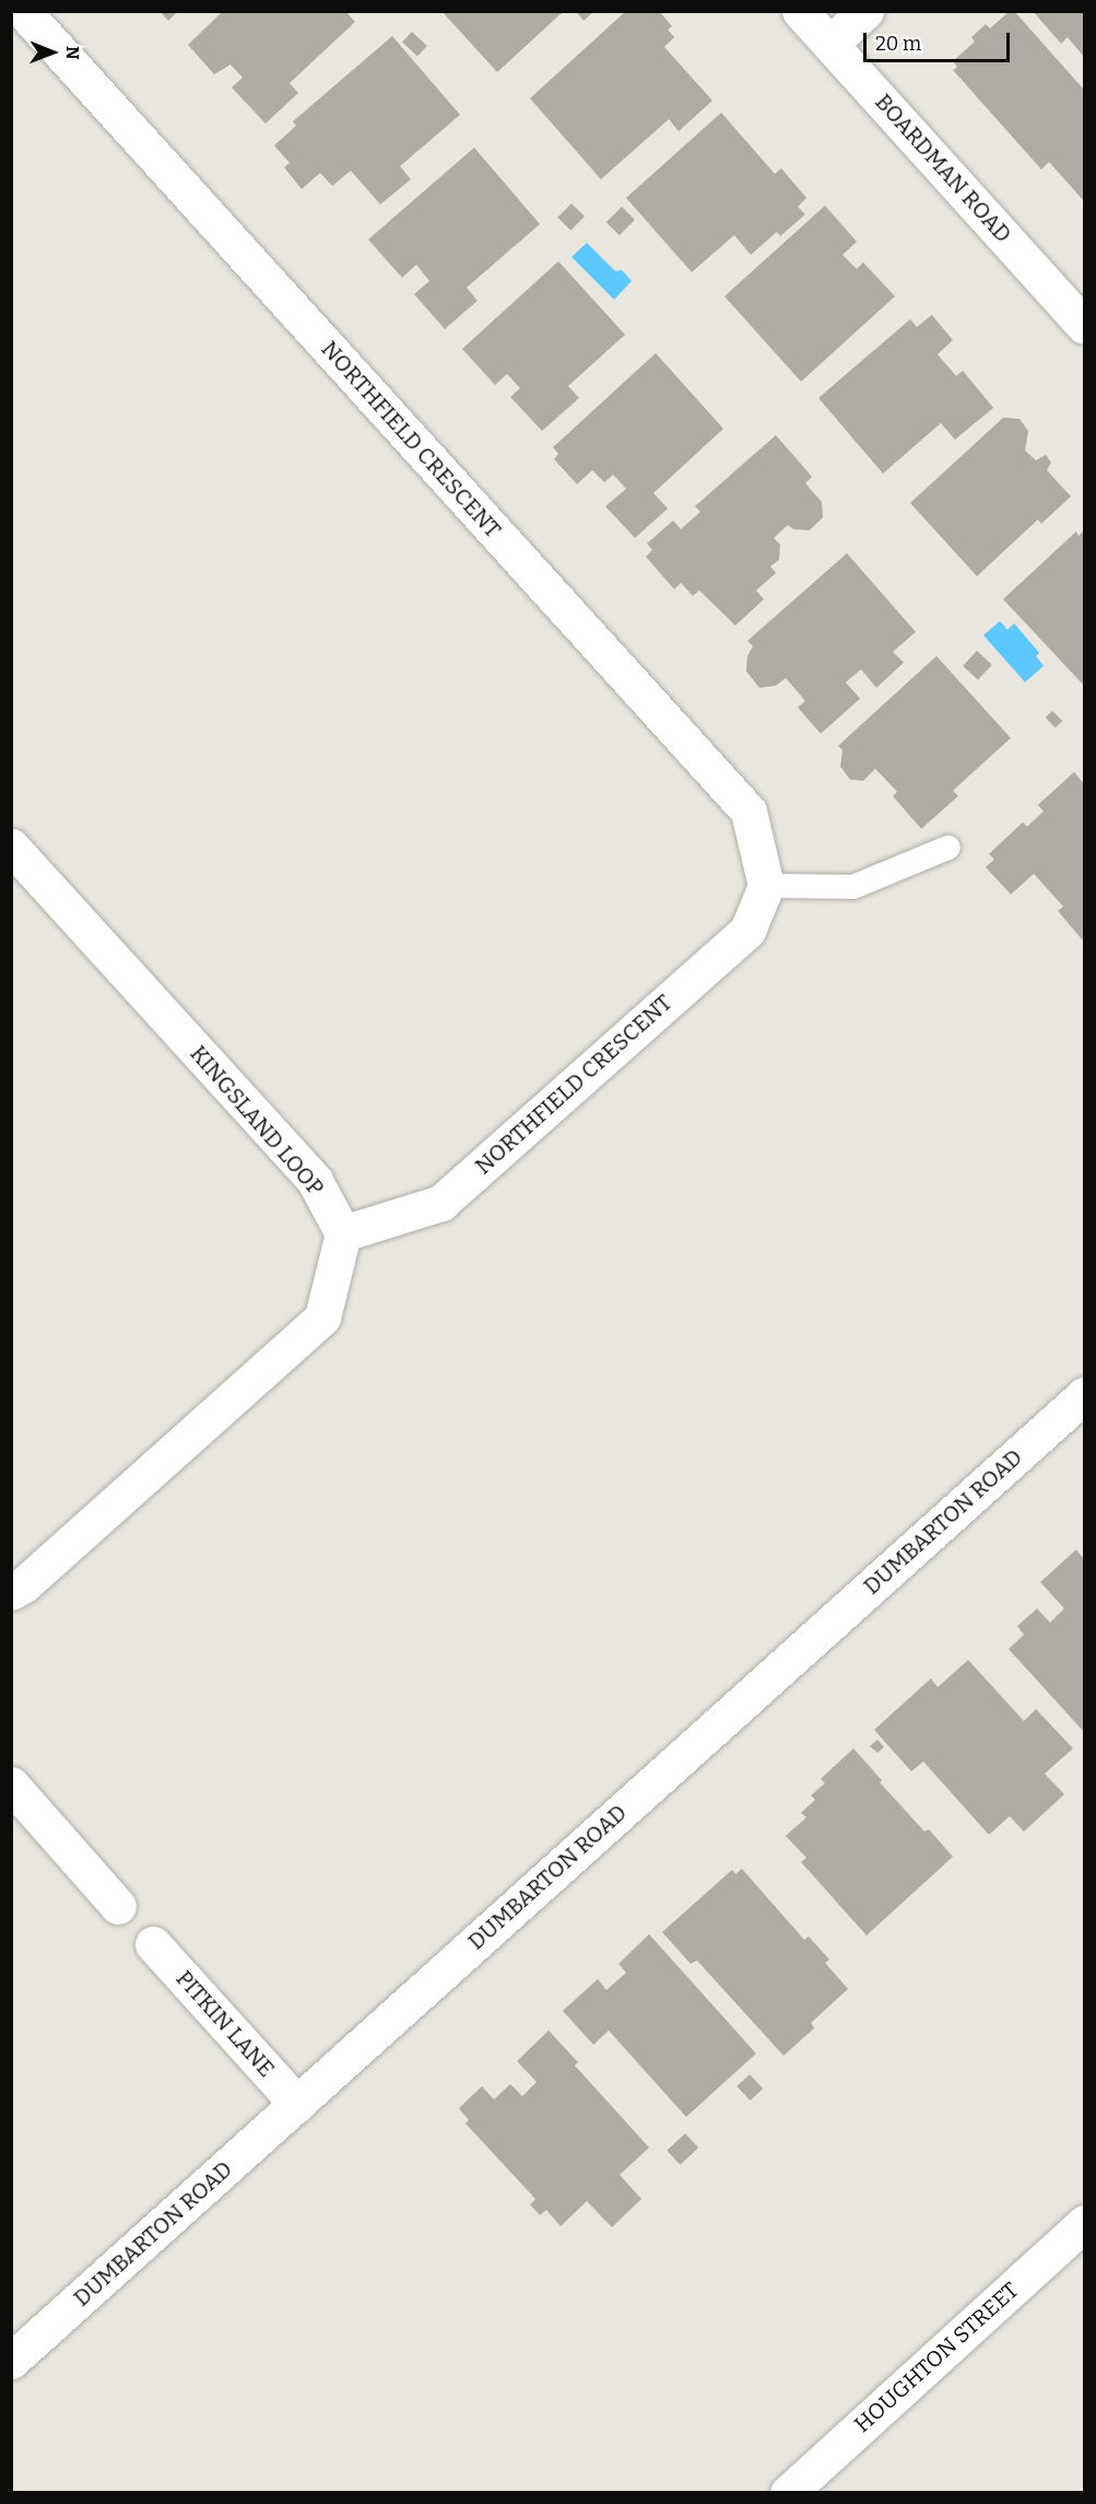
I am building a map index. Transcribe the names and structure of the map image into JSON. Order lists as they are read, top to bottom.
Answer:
{
  "streets": {
    "street": [
      "BOARDMAN ROAD",
      "NORTHFIELD CRESCENT",
      "KINGSLAND LOOP",
      "DUMBARTON ROAD",
      "PITKIN LANE",
      "HOUGHTON STREET"
    ]
  },
  "crossings": [
    ["NORTHFIELD CRESCENT", "KINGSLAND LOOP"],
    ["DUMBARTON ROAD", "PITKIN LANE"]
  ],
  "scale_bar": "20 m",
  "north": "right"
}
